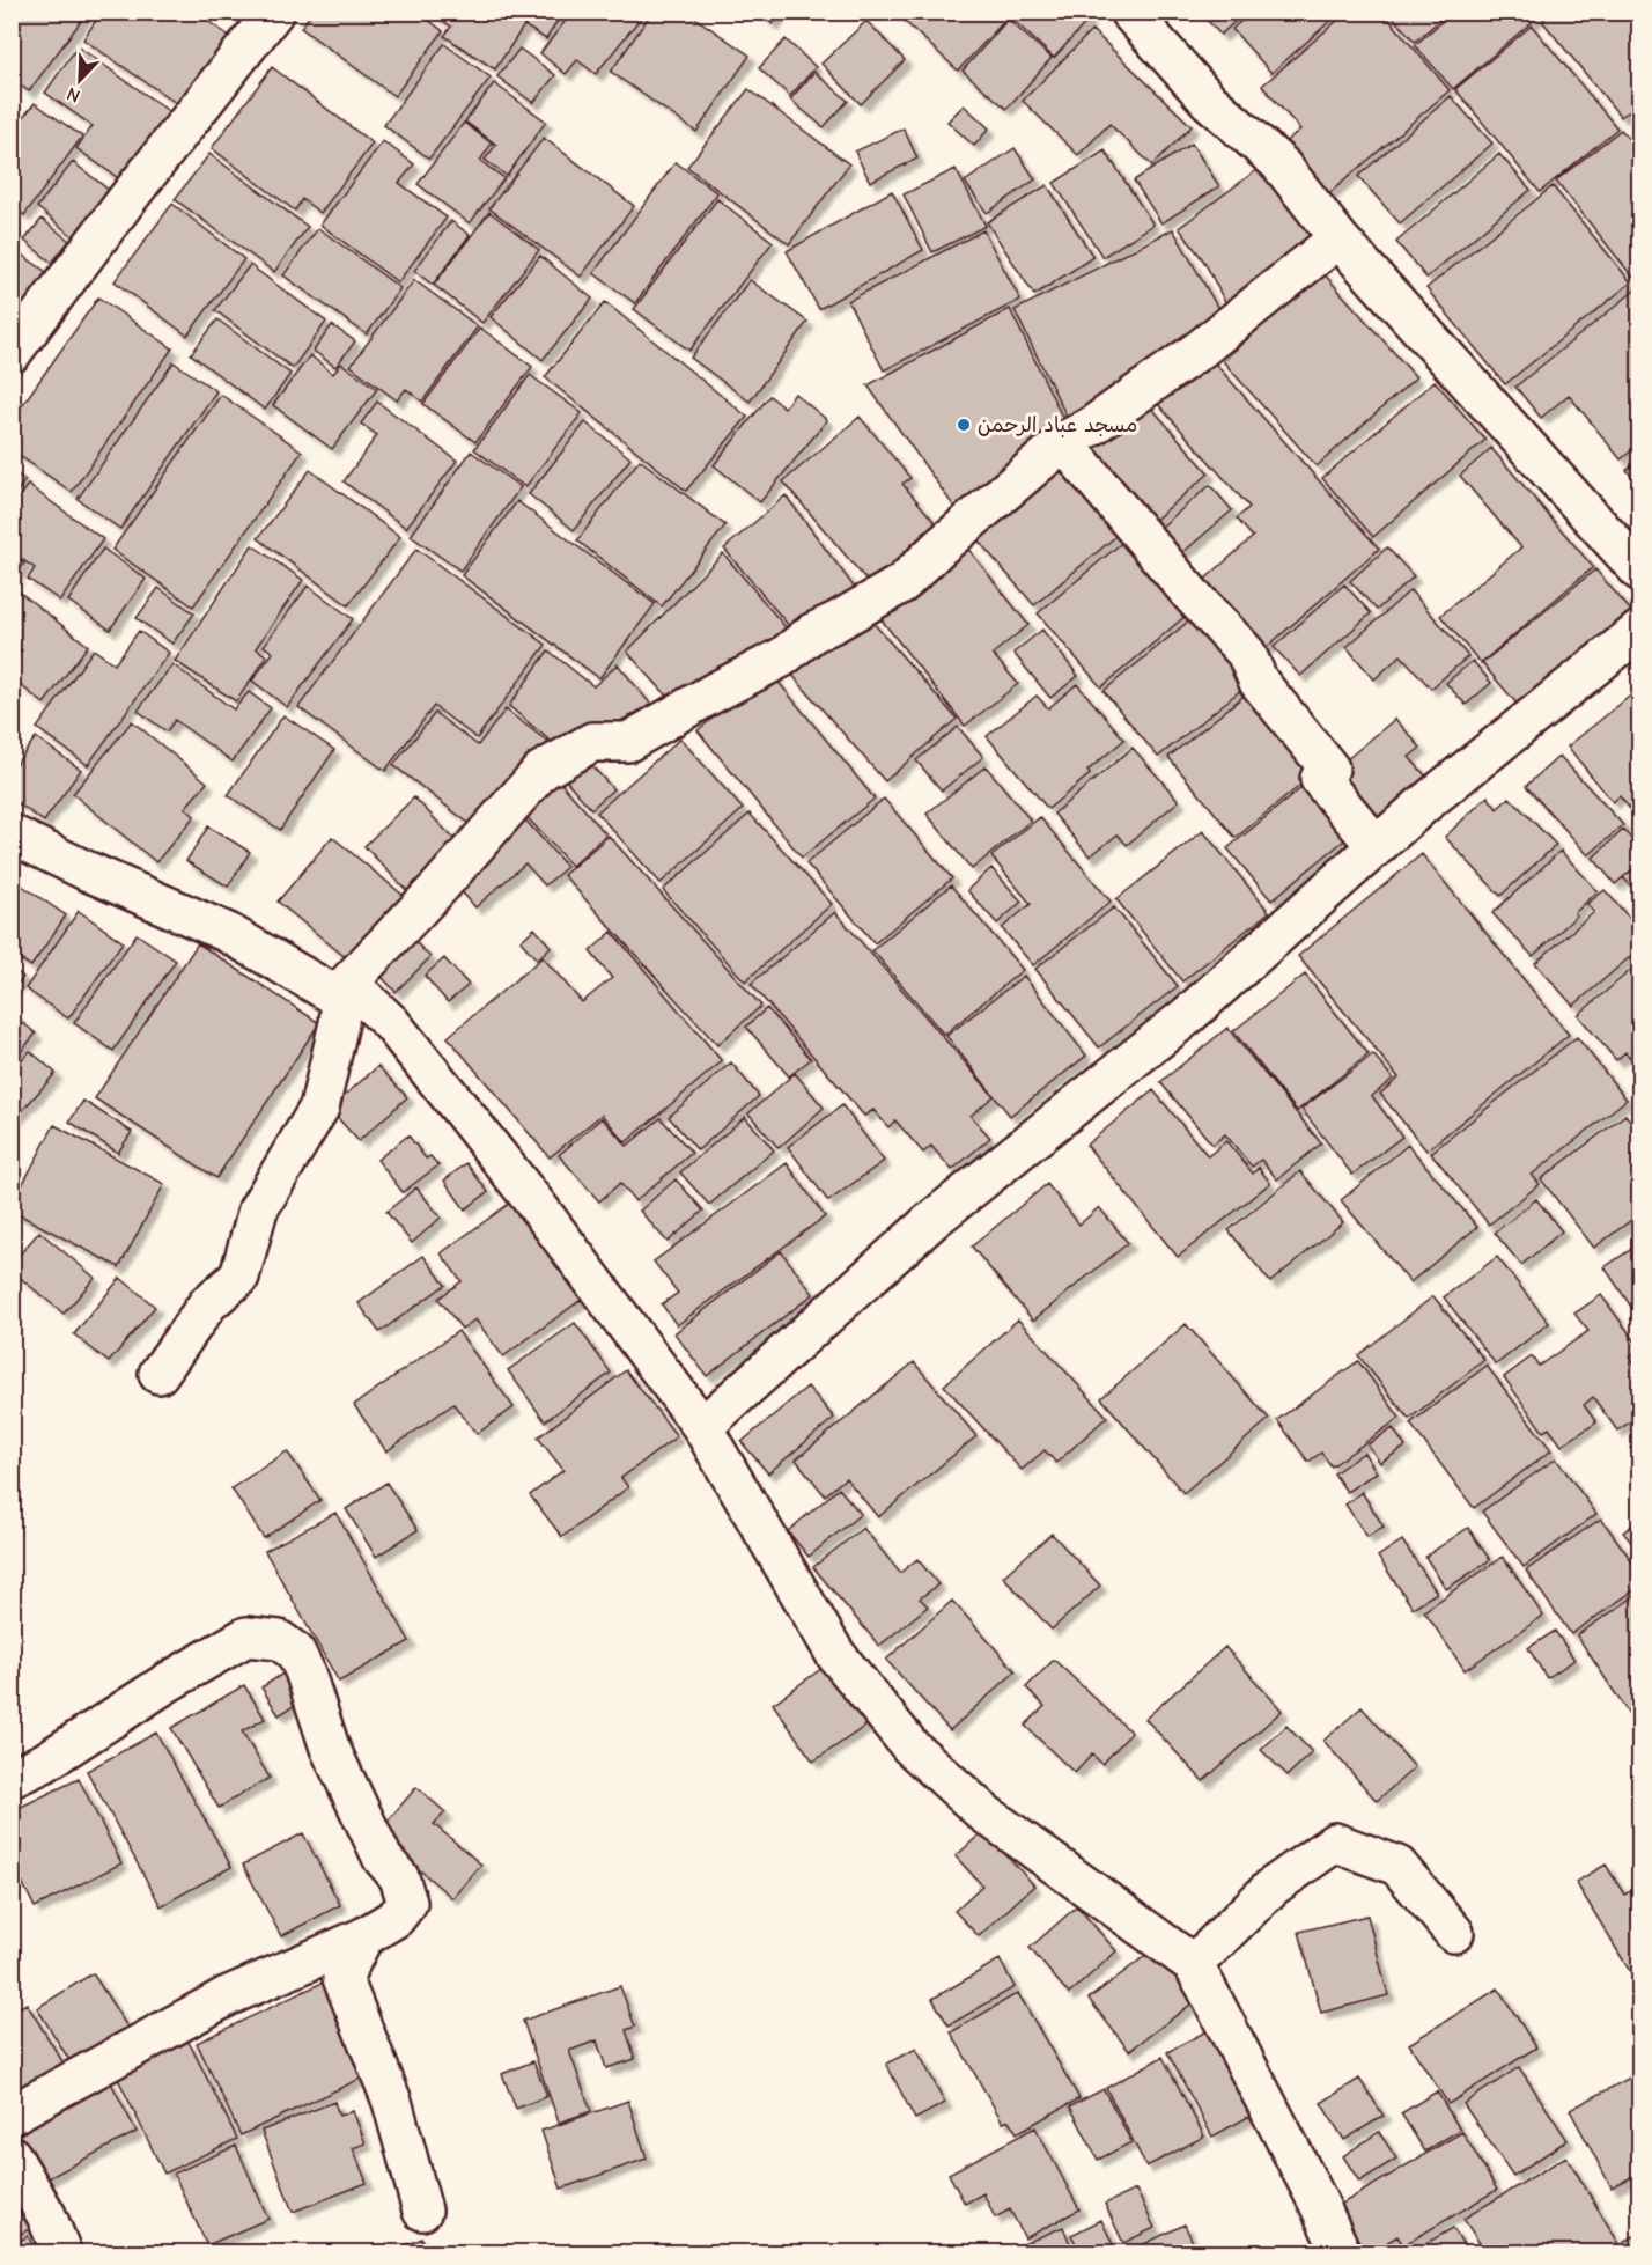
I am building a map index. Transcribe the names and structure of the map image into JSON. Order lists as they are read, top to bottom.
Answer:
{
  "places": ["مسجد عباد الرحمن"],
  "north": "bottom left"
}
